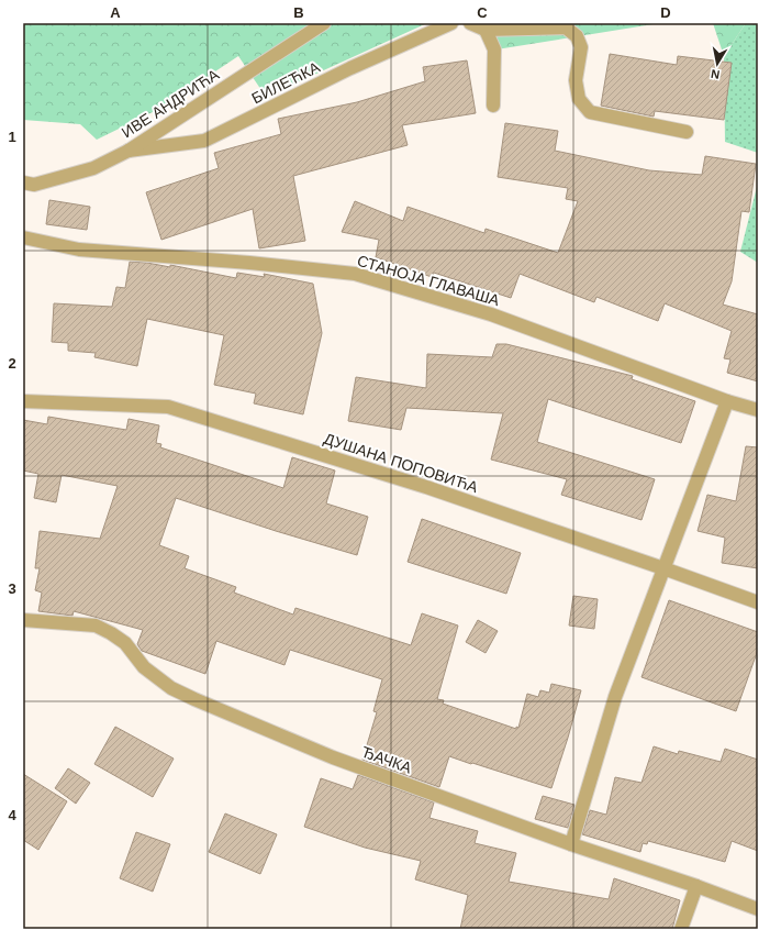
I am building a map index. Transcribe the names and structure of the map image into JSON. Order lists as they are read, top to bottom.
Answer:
{
  "streets": {
    "street": [
      "БИЛЕЋКА",
      "ИВЕ АНДРИЋА",
      "СТАНОЈА ГЛАВАША",
      "ДУШАНА ПОПОВИЋА",
      "ЂАЧКА"
    ]
  },
  "crossings": [
    ["БИЛЕЋКА", "ИВЕ АНДРИЋА"]
  ],
  "north": "bottom",
  "grid": {
    "columns": [
      "A",
      "B",
      "C",
      "D"
    ],
    "rows": [
      "1",
      "2",
      "3",
      "4"
    ]
  }
}
